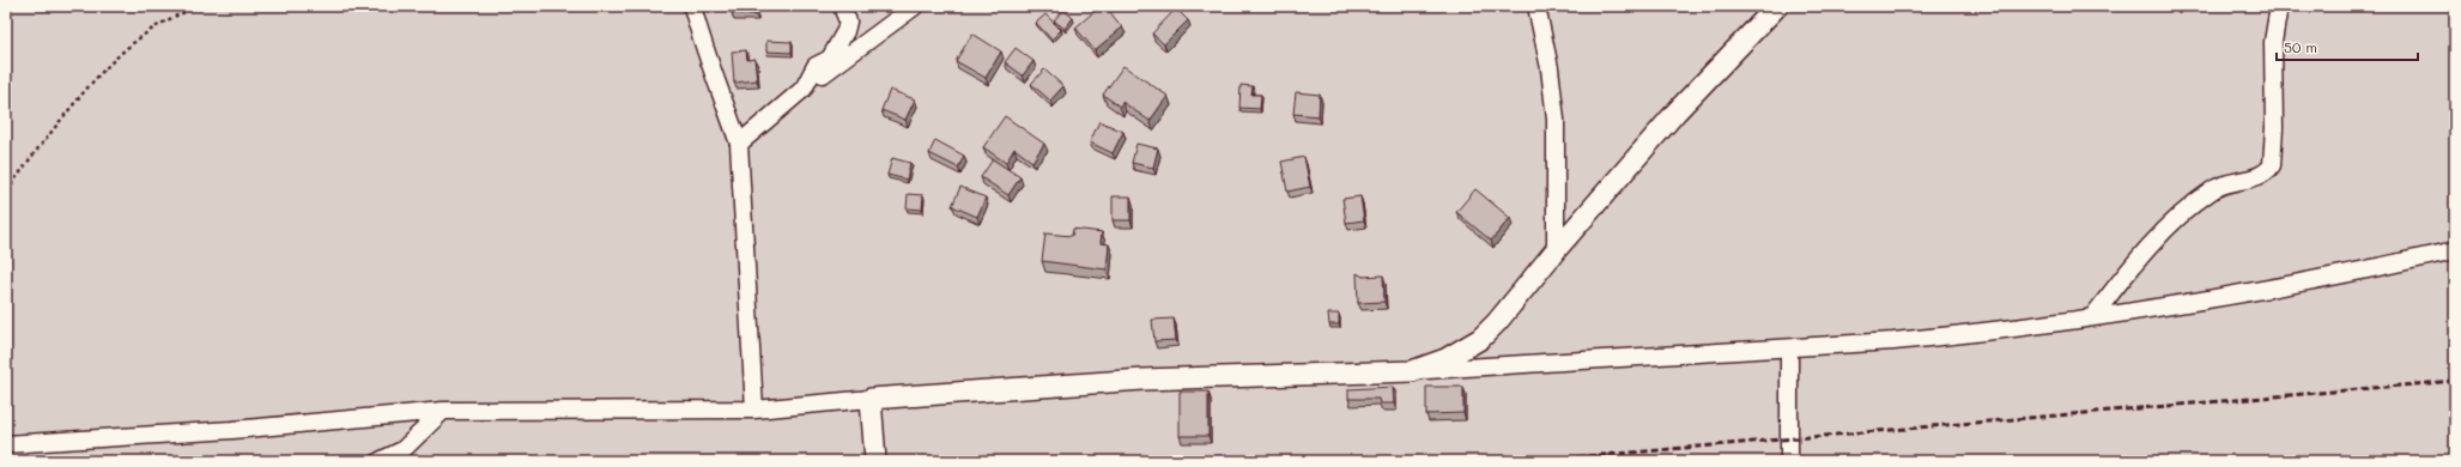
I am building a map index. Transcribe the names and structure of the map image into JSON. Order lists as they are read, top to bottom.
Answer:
{
  "scale_bar": "50 m"
}
